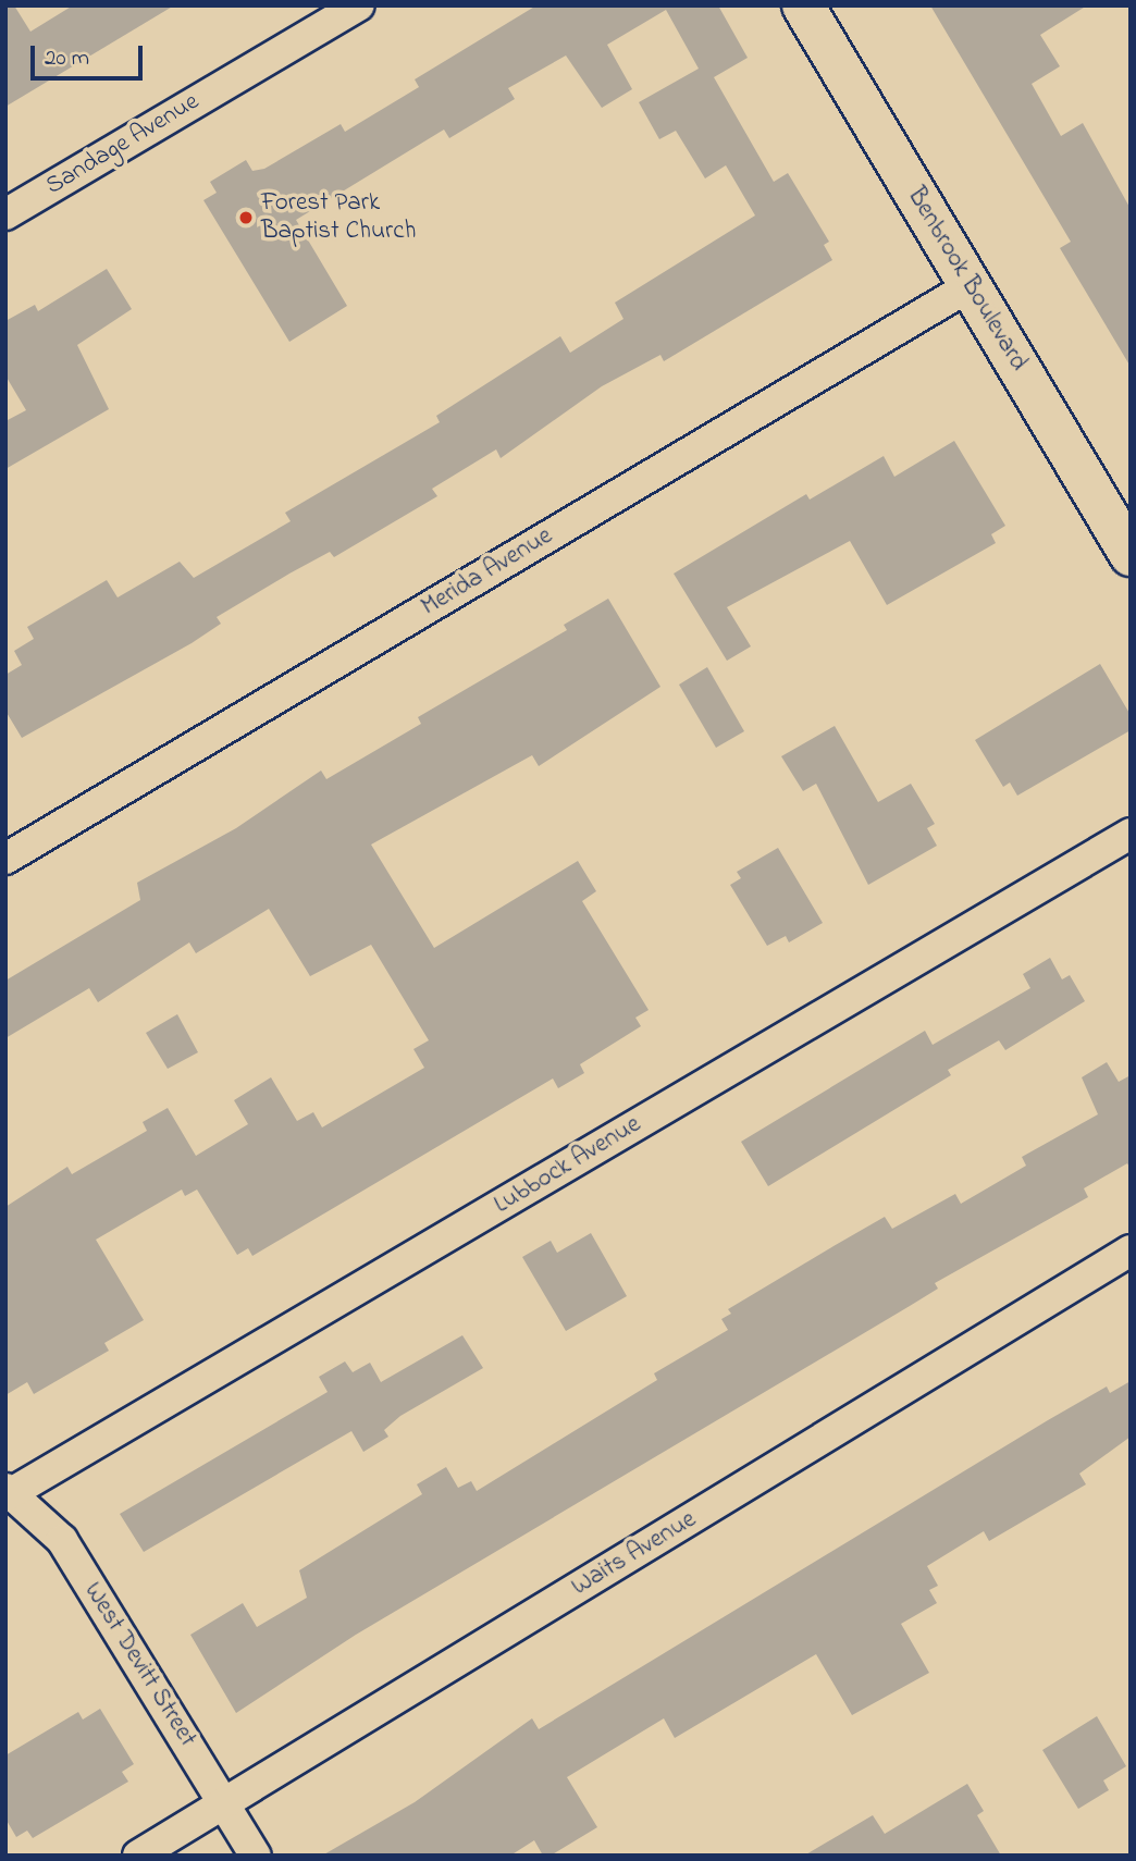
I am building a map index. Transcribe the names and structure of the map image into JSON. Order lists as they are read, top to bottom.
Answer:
{
  "streets": {
    "street": [
      "Sandage Avenue",
      "Benbrook Boulevard",
      "Merida Avenue",
      "Lubbock Avenue",
      "Waits Avenue",
      "West Devitt Street"
    ]
  },
  "crossings": [
    ["Benbrook Boulevard", "Merida Avenue"],
    ["Lubbock Avenue", "West Devitt Street"],
    ["Waits Avenue", "West Devitt Street"]
  ],
  "places": ["Forest Park Baptist Church"],
  "scale_bar": "20 m"
}
